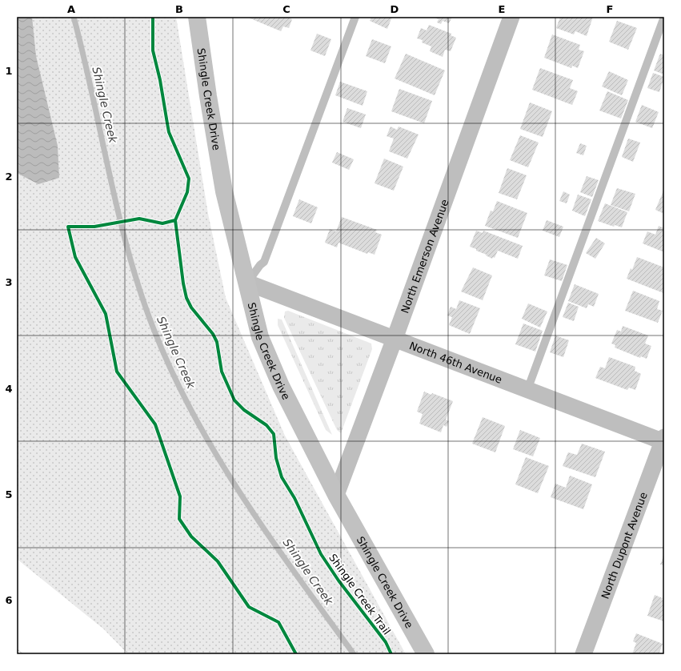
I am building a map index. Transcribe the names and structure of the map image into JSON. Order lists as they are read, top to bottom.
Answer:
{
  "streets": {
    "street": [
      "Shingle Creek Drive",
      "North Emerson Avenue",
      "North 46th Avenue",
      "North Dupont Avenue"
    ],
    "cycle path": ["Shingle Creek Trail"]
  },
  "crossings": [
    ["Shingle Creek Drive", "North Emerson Avenue"],
    ["Shingle Creek Drive", "North 46th Avenue"],
    ["North Emerson Avenue", "North 46th Avenue"],
    ["North 46th Avenue", "North Dupont Avenue"]
  ],
  "water": ["Shingle Creek"],
  "grid": {
    "columns": [
      "A",
      "B",
      "C",
      "D",
      "E",
      "F"
    ],
    "rows": [
      "1",
      "2",
      "3",
      "4",
      "5",
      "6"
    ]
  }
}
